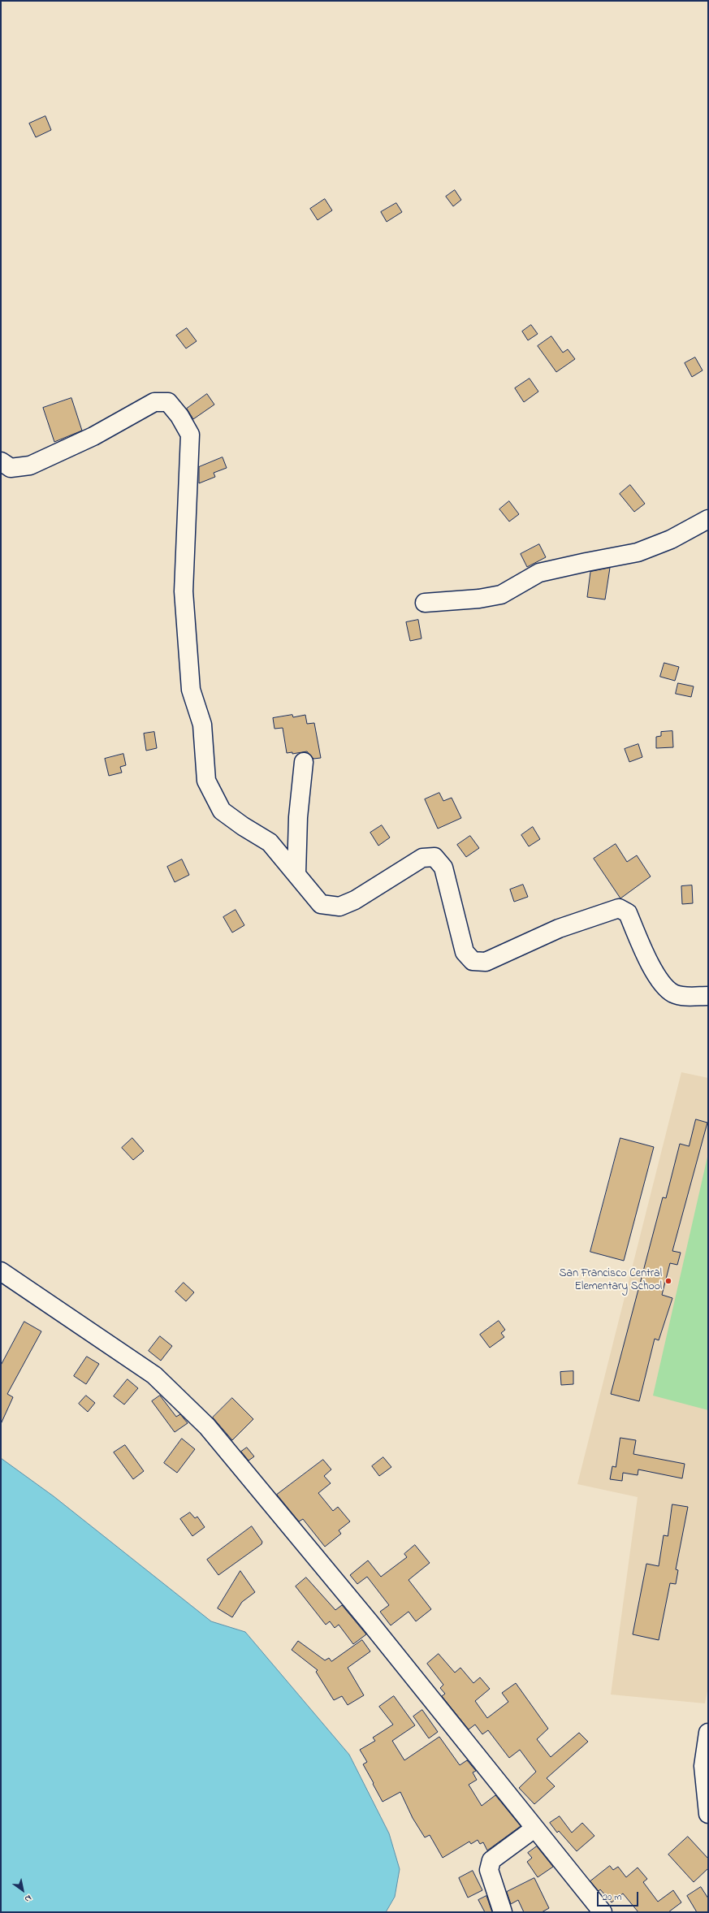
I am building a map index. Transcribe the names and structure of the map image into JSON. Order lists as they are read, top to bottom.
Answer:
{
  "places": ["San Francisco Central Elementary School"],
  "scale_bar": "20 m",
  "north": "bottom right"
}
